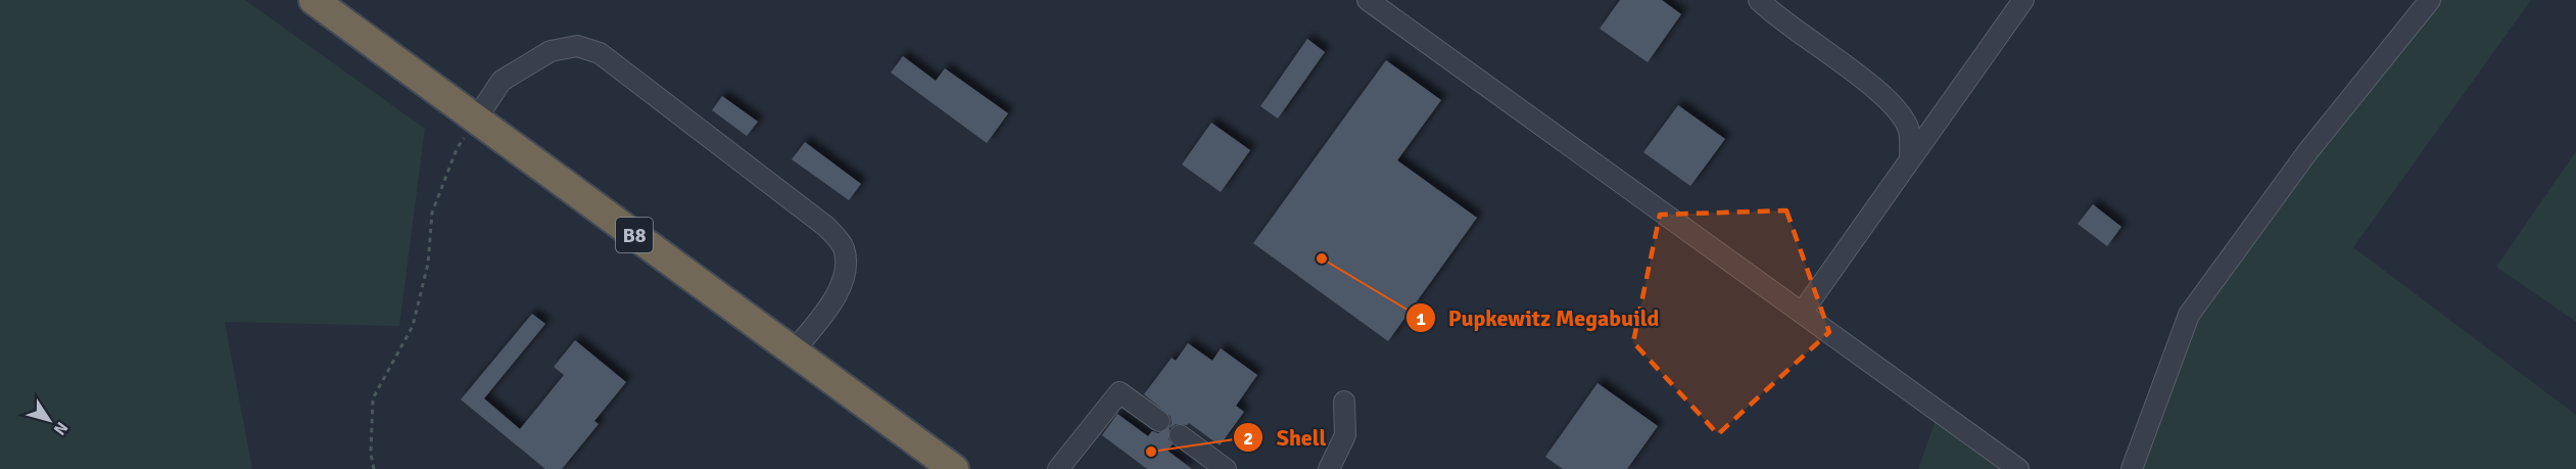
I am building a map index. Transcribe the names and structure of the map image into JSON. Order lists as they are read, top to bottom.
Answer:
{
  "streets": {
    "highway": ["B8"]
  },
  "places": ["Pupkewitz Megabuild", "Shell"],
  "north": "bottom right"
}
